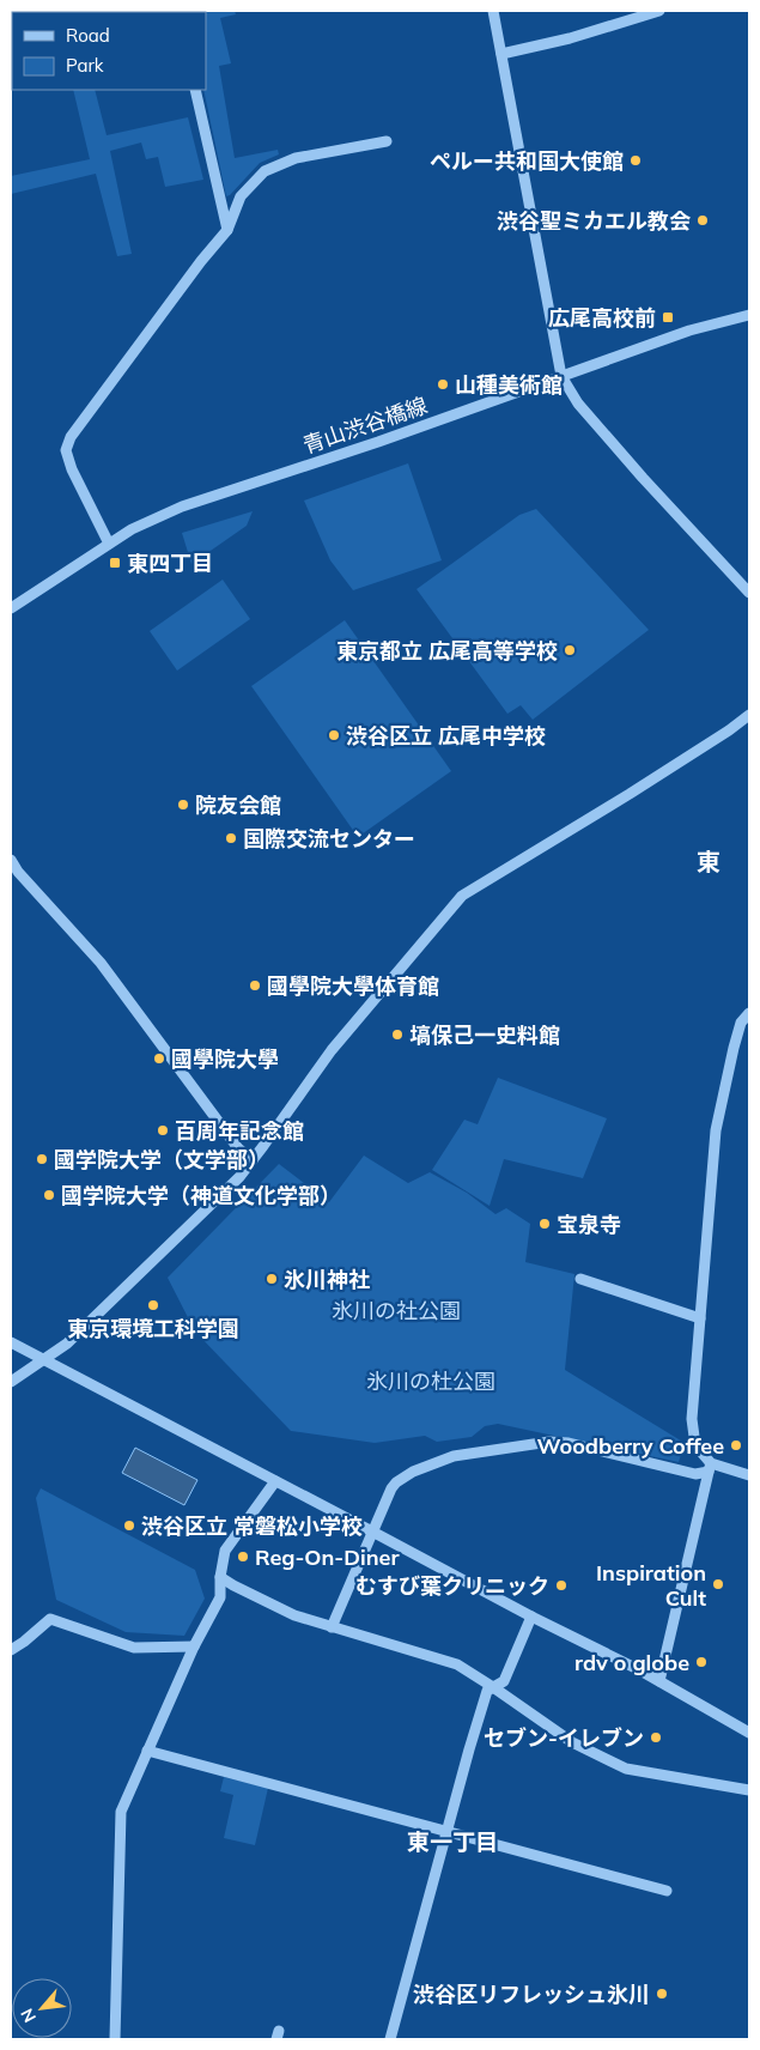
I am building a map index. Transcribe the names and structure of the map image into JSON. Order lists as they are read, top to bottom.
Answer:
{
  "streets": {
    "street": ["青山渋谷橋線"]
  },
  "districts": ["東", "東一丁目"],
  "parks": ["氷川の社公園", "氷川の杜公園"],
  "places": {
    "other": [
      "ペルー共和国大使館",
      "渋谷聖ミカエル教会",
      "山種美術館",
      "東京都立 広尾高等学校",
      "渋谷区立 広尾中学校",
      "院友会館",
      "国際交流センター",
      "國學院大學体育館",
      "塙保己一史料館",
      "國學院大學",
      "百周年記念館",
      "國学院大学（文学部）",
      "國学院大学（神道文化学部）",
      "宝泉寺",
      "氷川神社",
      "東京環境工科学園",
      "Woodberry Coffee",
      "渋谷区立 常磐松小学校",
      "Reg-On-Diner",
      "Inspiration Cult",
      "むすび葉クリニック",
      "rdv o globe",
      "セブン-イレブン",
      "渋谷区リフレッシュ氷川"
    ],
    "transit": ["広尾高校前", "東四丁目"]
  },
  "legend": ["Road", "Park"],
  "north": "bottom left"
}
